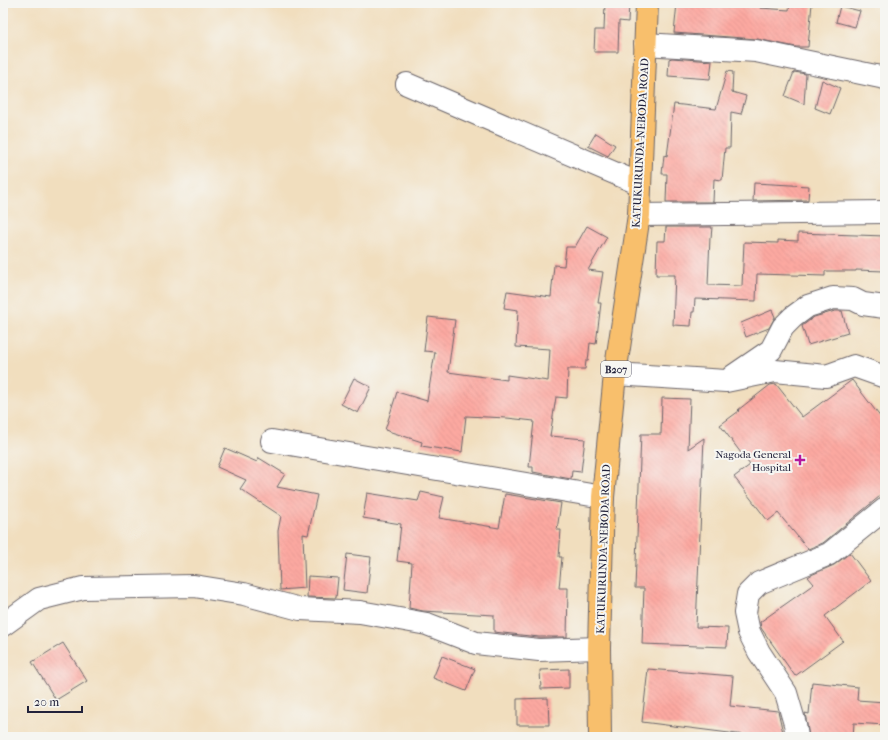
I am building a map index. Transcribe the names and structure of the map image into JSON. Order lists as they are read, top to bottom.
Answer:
{
  "streets": {
    "main road": ["KATUKURUNDA-NEBODA ROAD", "B207"]
  },
  "places": {
    "health": ["Nagoda General Hospital"]
  },
  "scale_bar": "20 m"
}
